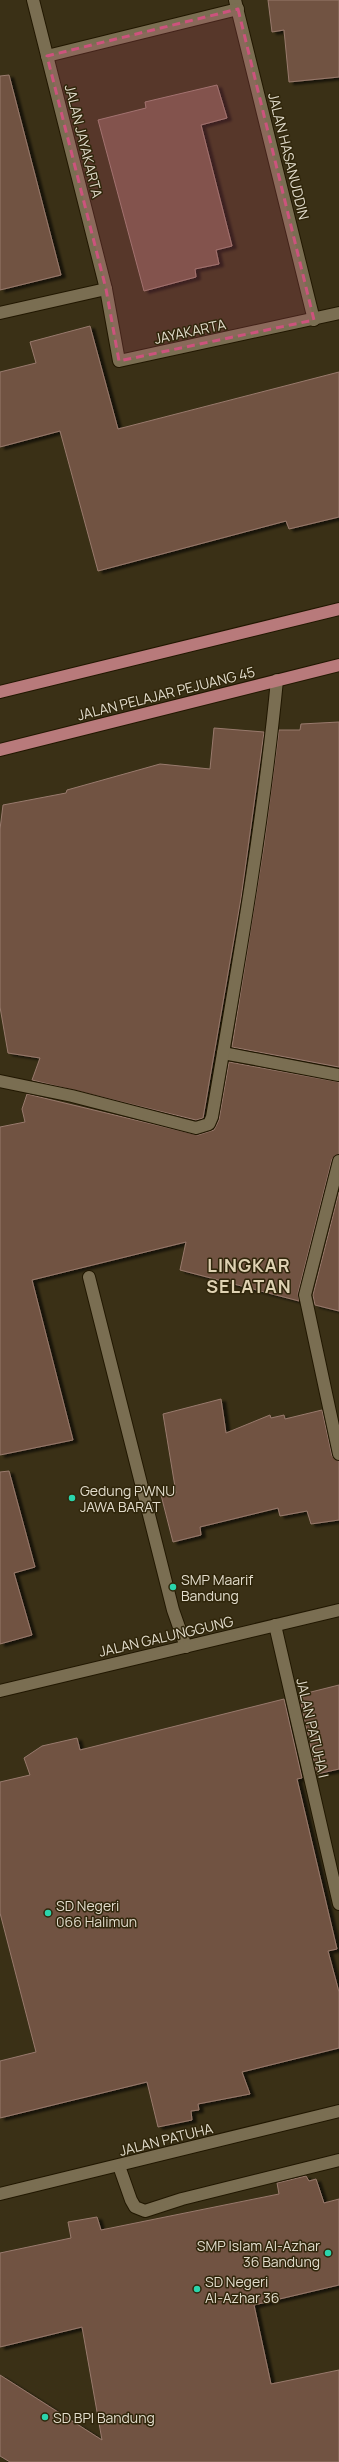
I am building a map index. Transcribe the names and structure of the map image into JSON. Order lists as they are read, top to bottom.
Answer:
{
  "streets": {
    "main road": ["JALAN PELAJAR PEJUANG 45"],
    "street": [
      "JALAN JAYAKARTA",
      "JALAN HASANUDDIN",
      "JAYAKARTA",
      "JALAN GALUNGGUNG",
      "JALAN PATUHA I",
      "JALAN PATUHA"
    ]
  },
  "crossings": [
    ["JALAN JAYAKARTA", "JAYAKARTA"],
    ["JALAN HASANUDDIN", "JAYAKARTA"],
    ["JALAN GALUNGGUNG", "JALAN PATUHA I"]
  ],
  "districts": ["LINGKAR SELATAN"],
  "places": [
    "Gedung PWNU JAWA BARAT",
    "SMP Maarif Bandung",
    "SD Negeri 066 Halimun",
    "SMP Islam Al-Azhar 36 Bandung",
    "SD Negeri Al-Azhar 36",
    "SD BPI Bandung"
  ]
}
